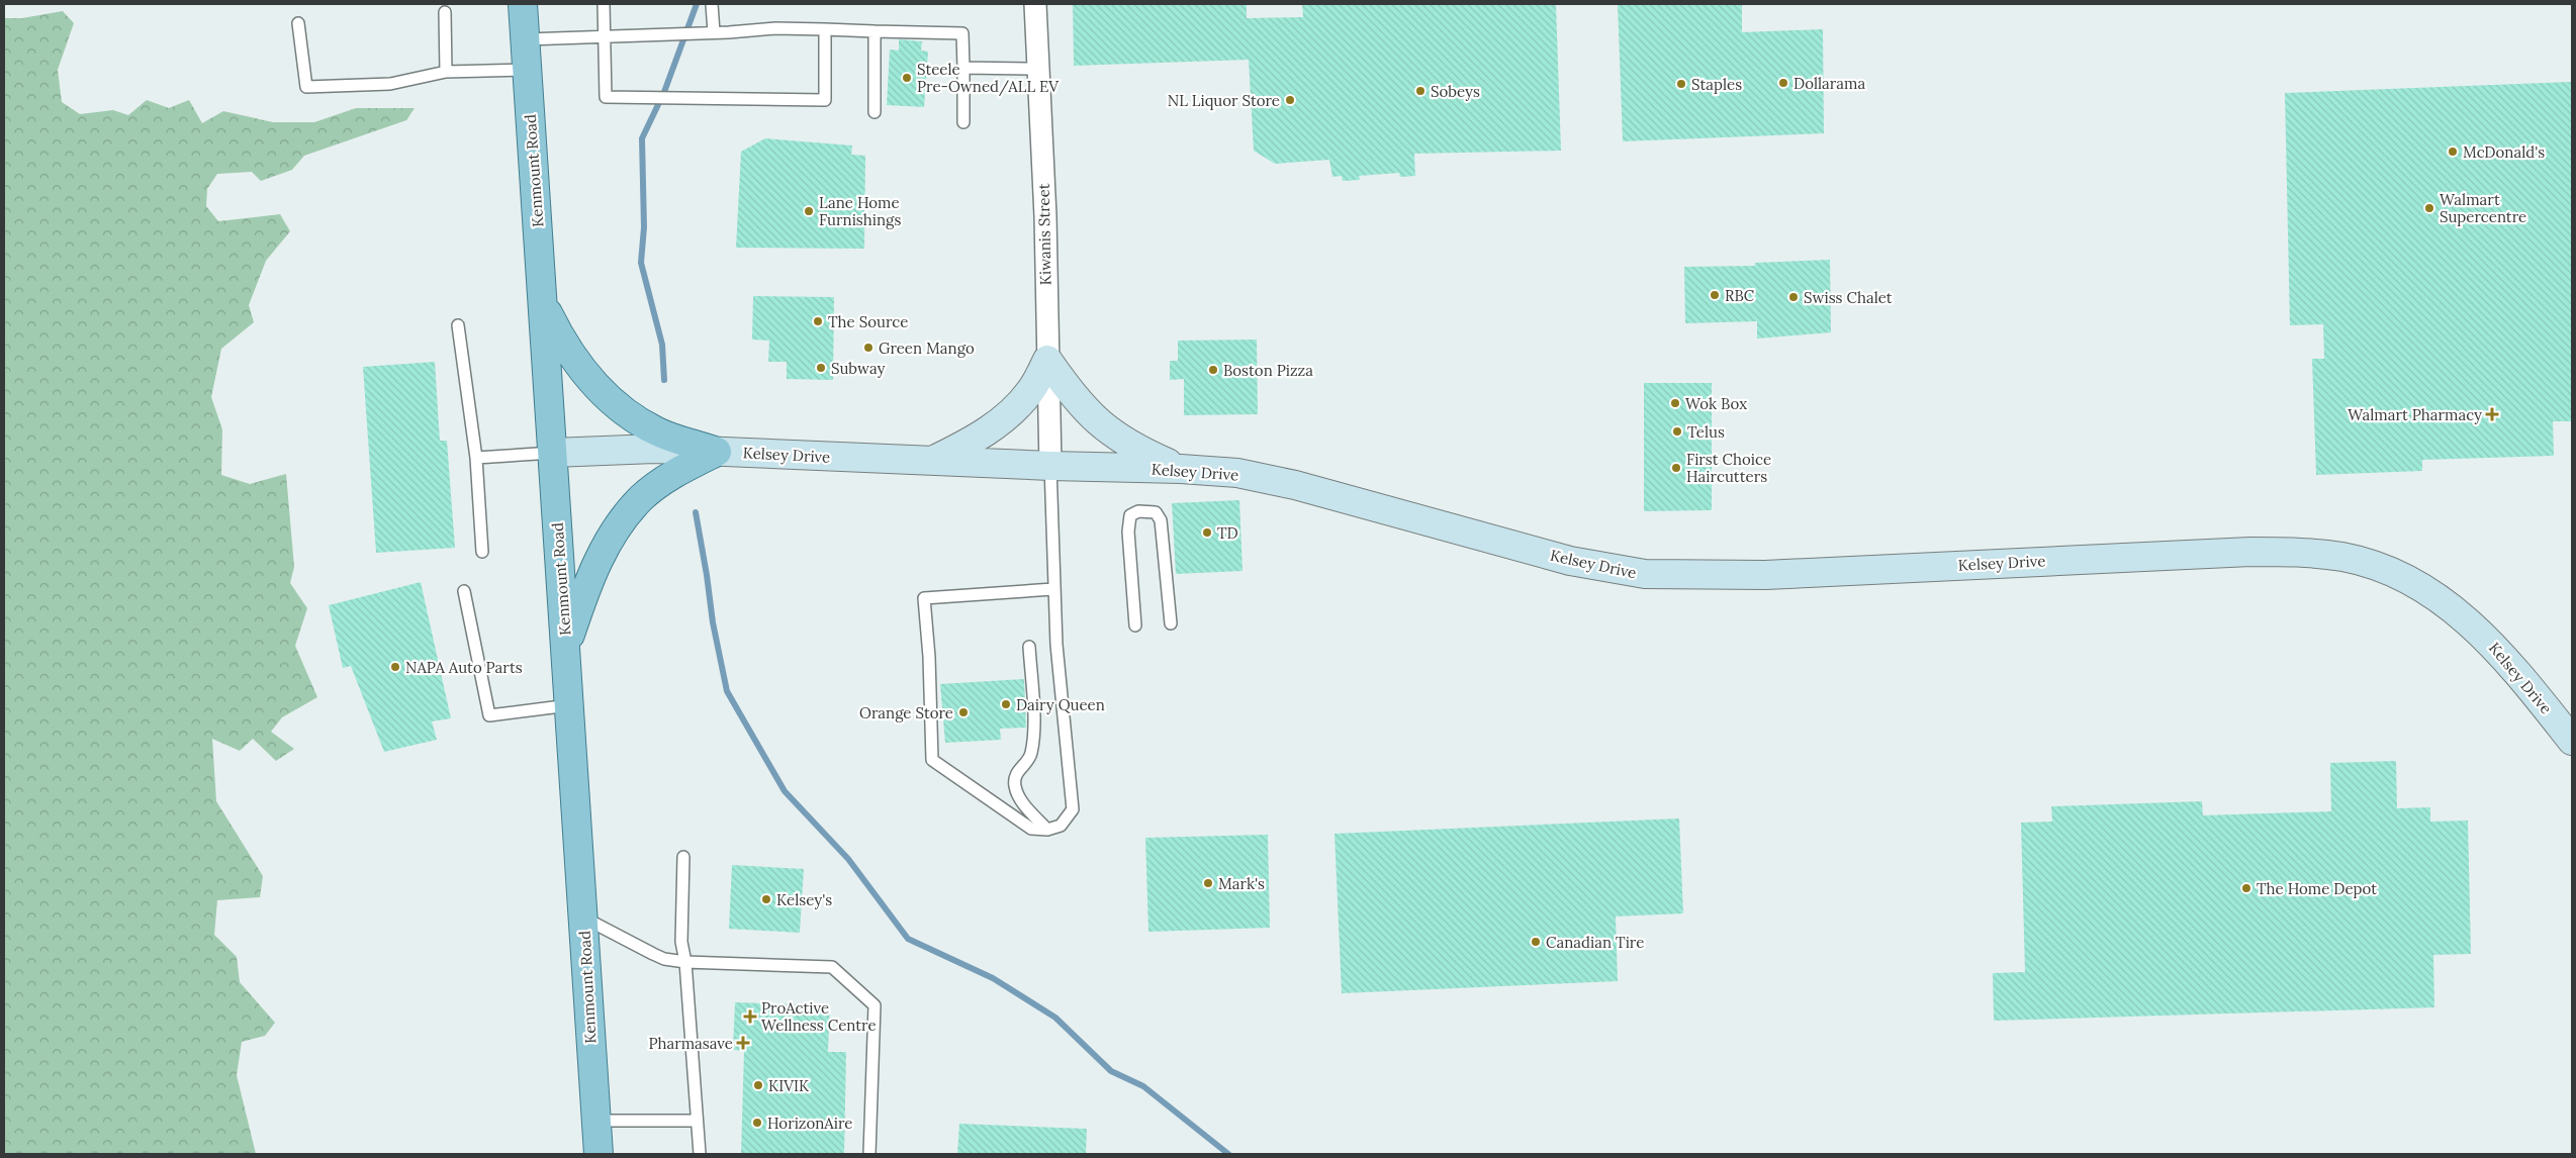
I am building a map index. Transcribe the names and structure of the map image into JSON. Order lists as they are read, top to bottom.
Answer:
{
  "streets": {
    "main road": ["Kenmount Road", "Kelsey Drive"],
    "street": ["Kiwanis Street"]
  },
  "crossings": [
    ["Kenmount Road", "Kelsey Drive"],
    ["Kiwanis Street", "Kelsey Drive"]
  ],
  "places": {
    "other": [
      "Steele Pre-Owned/ALL EV",
      "Dollarama",
      "Staples",
      "Sobeys",
      "NL Liquor Store",
      "McDonald's",
      "Walmart Supercentre",
      "Lane Home Furnishings",
      "RBC",
      "Swiss Chalet",
      "The Source",
      "Green Mango",
      "Subway",
      "Boston Pizza",
      "Wok Box",
      "Telus",
      "First Choice Haircutters",
      "TD",
      "NAPA Auto Parts",
      "Dairy Queen",
      "Orange Store",
      "Mark's",
      "The Home Depot",
      "Kelsey's",
      "Canadian Tire",
      "KIVIK",
      "HorizonAire"
    ],
    "health": ["Walmart Pharmacy", "ProActive Wellness Centre", "Pharmasave"]
  }
}
